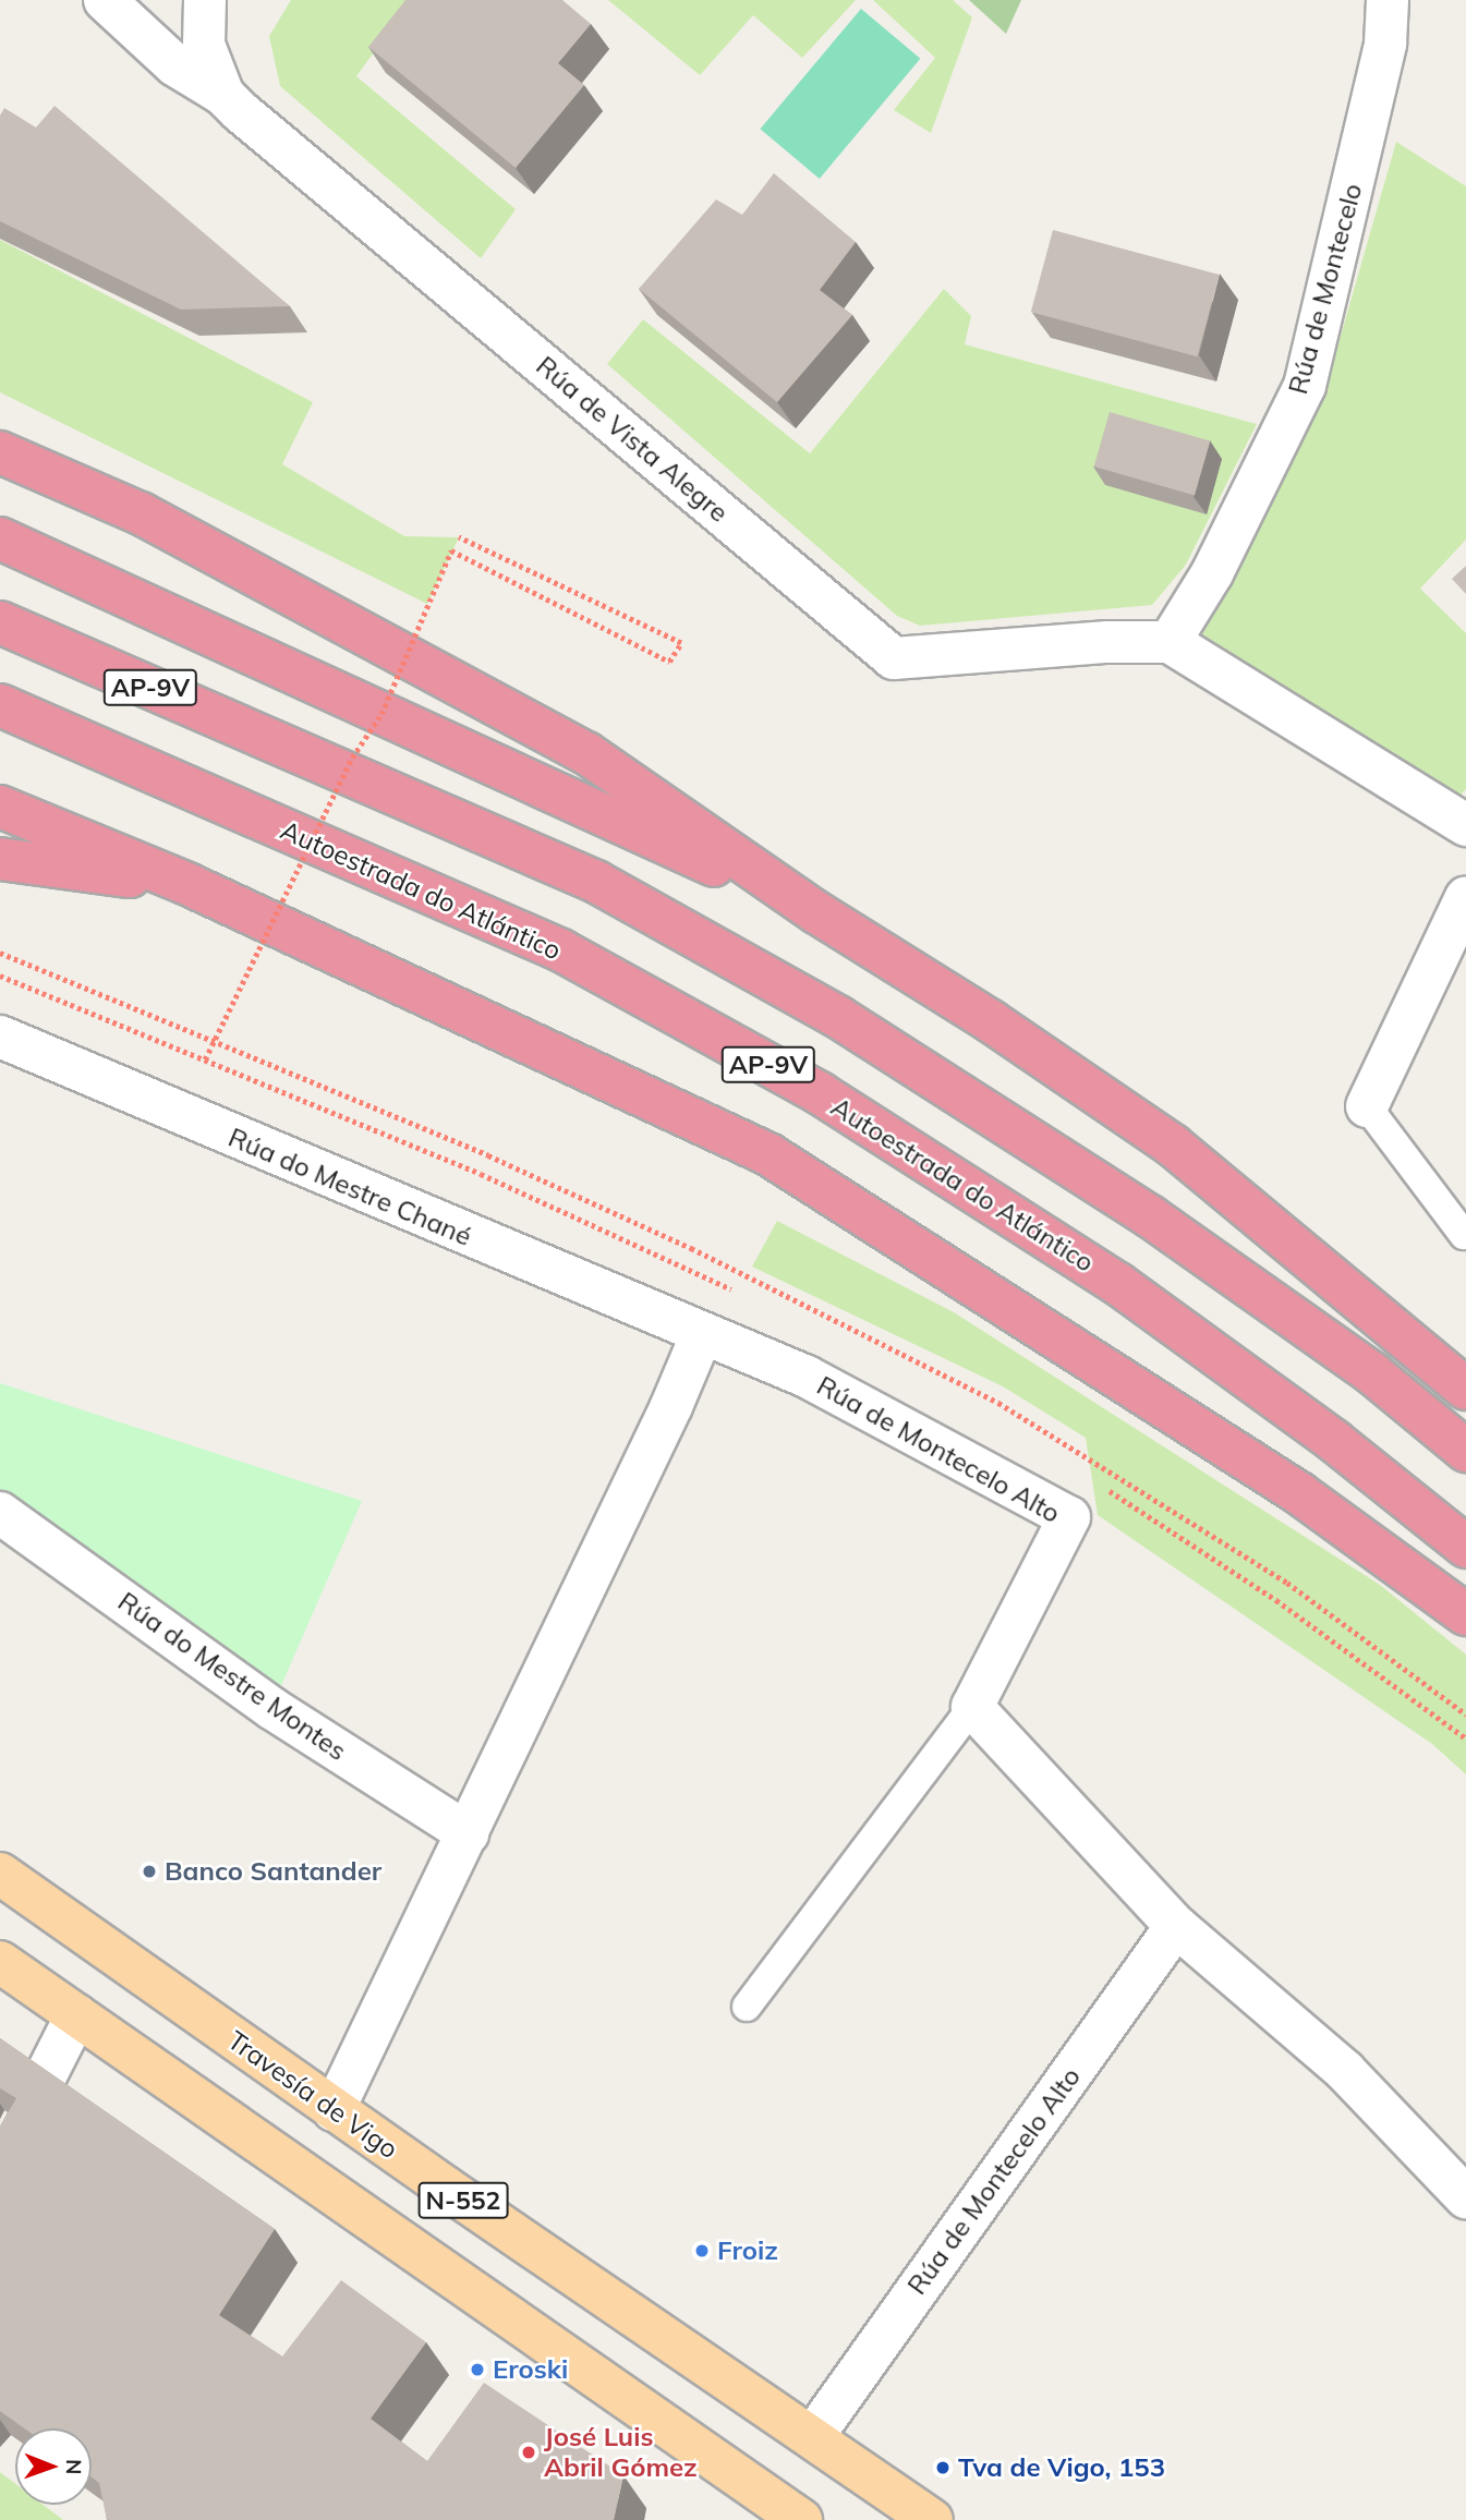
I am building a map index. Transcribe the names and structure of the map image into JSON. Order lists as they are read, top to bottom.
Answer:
{
  "streets": {
    "highway": ["AP-9V", "Autoestrada do Atlántico"],
    "main road": ["Travesía de Vigo", "N-552"],
    "street": [
      "Rúa de Montecelo",
      "Rúa de Vista Alegre",
      "Rúa do Mestre Chané",
      "Rúa de Montecelo Alto",
      "Rúa do Mestre Montes"
    ]
  },
  "crossings": [
    ["Rúa de Montecelo", "Rúa de Vista Alegre"],
    ["Rúa do Mestre Chané", "Rúa de Montecelo Alto"],
    ["Rúa de Montecelo Alto", "Travesía de Vigo"]
  ],
  "places": [
    "Banco Santander",
    "Froiz",
    "Eroski",
    "José Luis Abril Gómez",
    "Tva de Vigo, 153"
  ],
  "north": "right"
}
